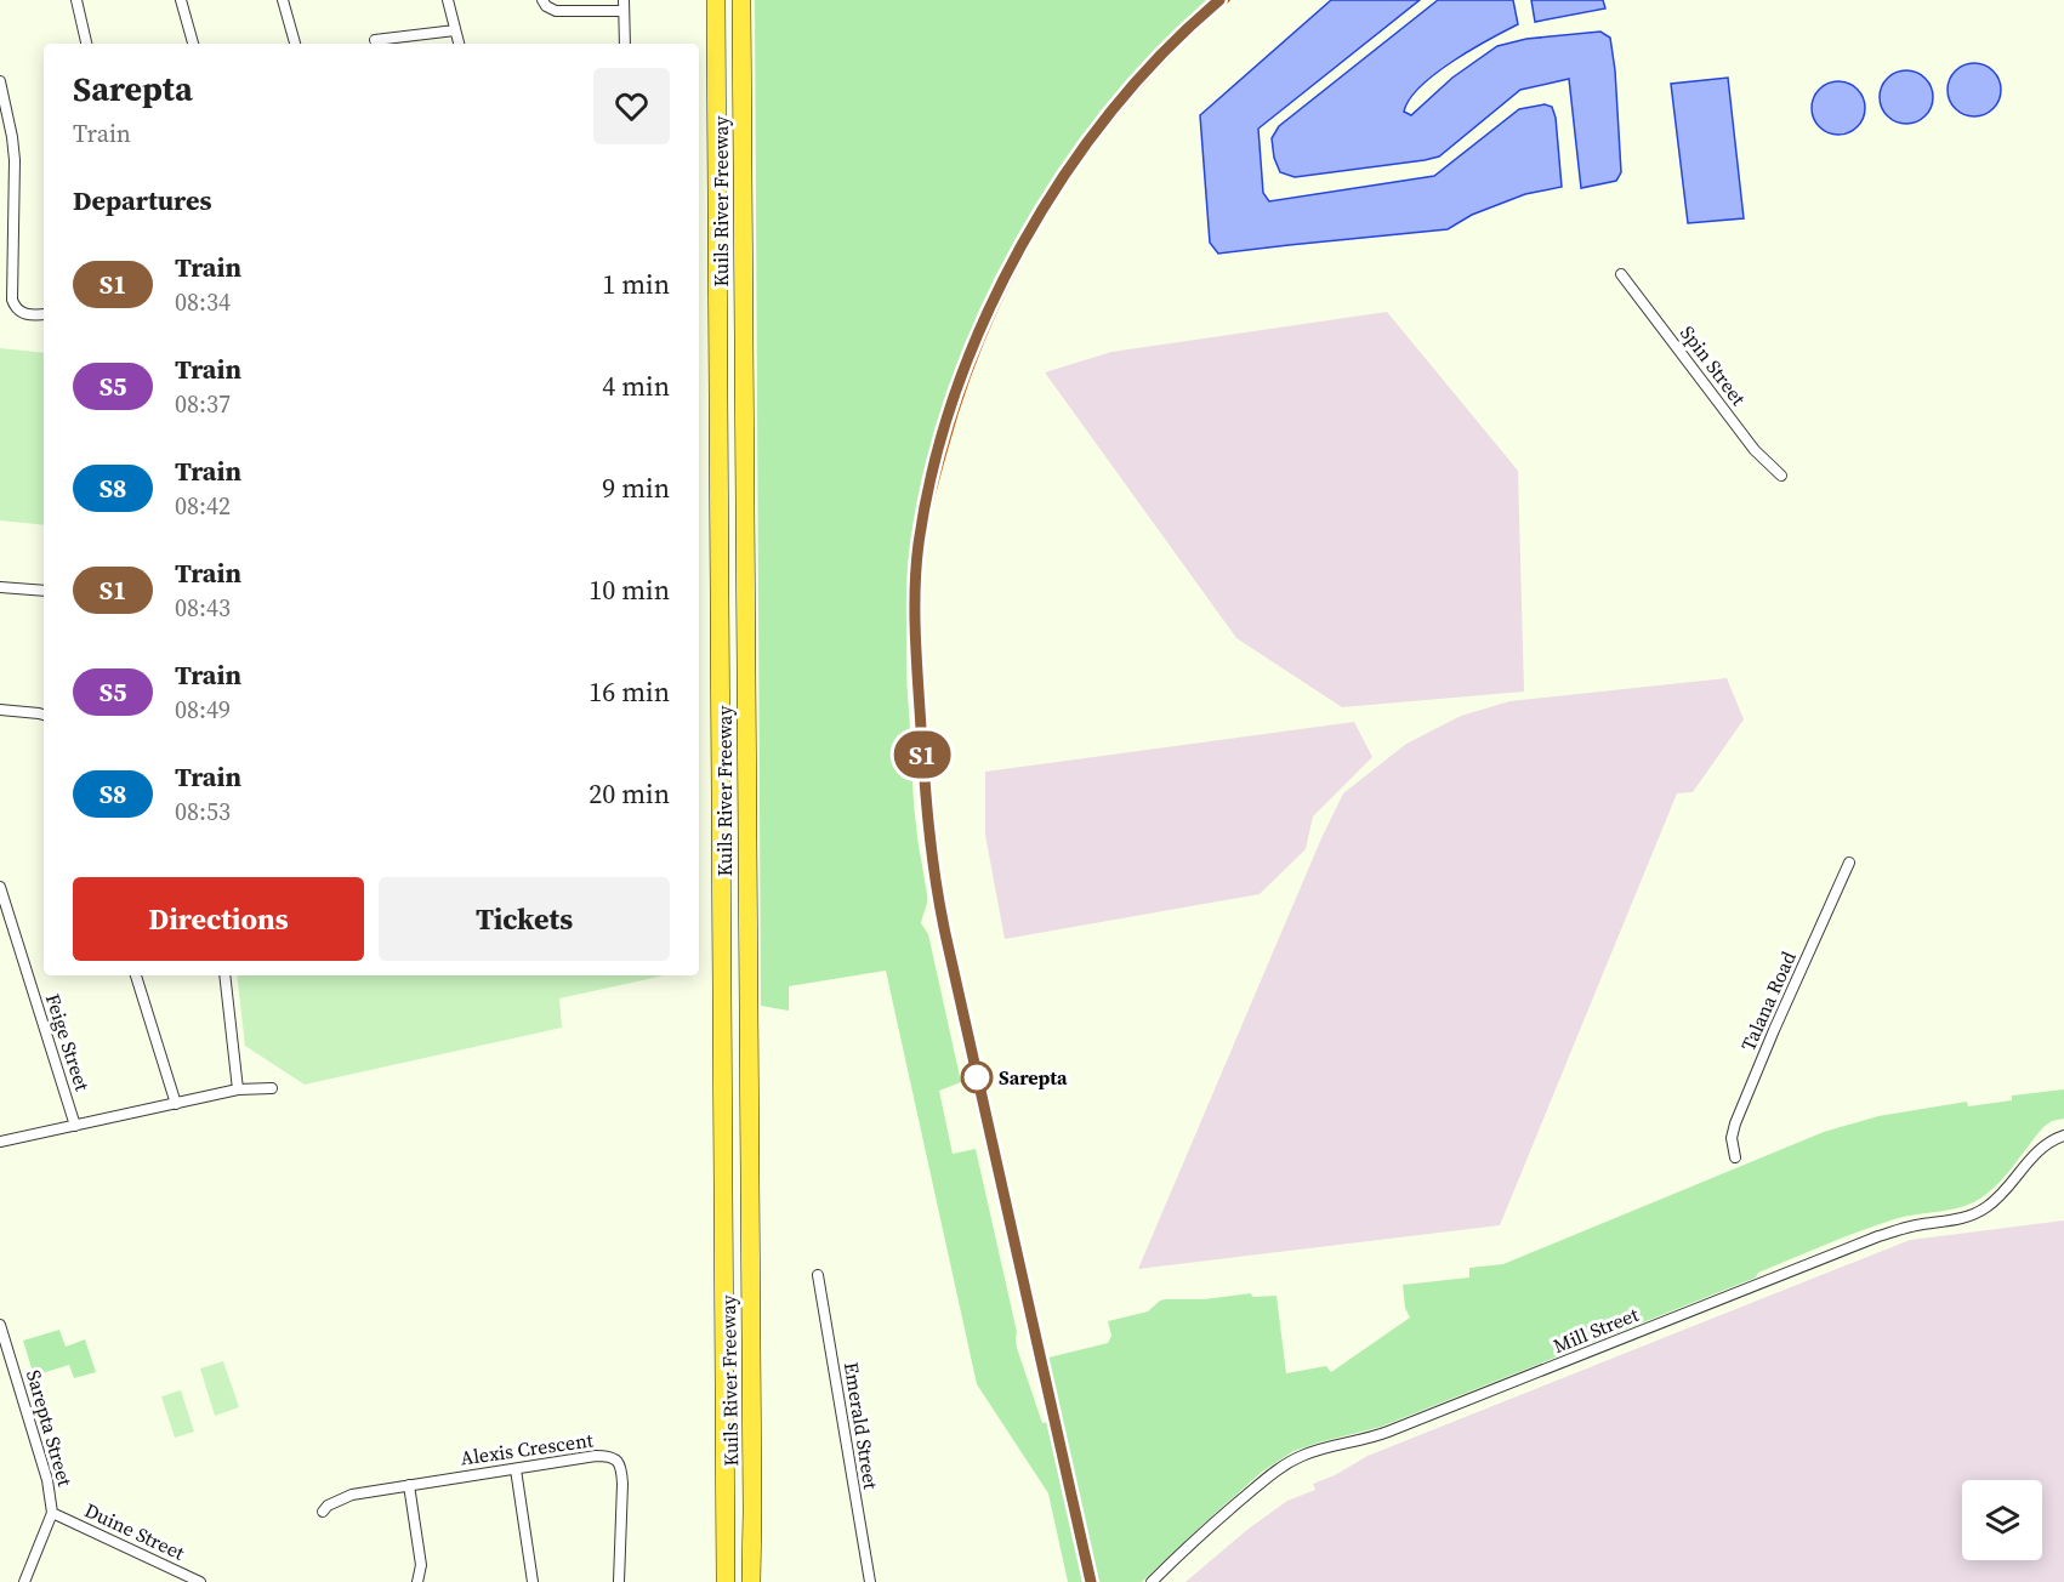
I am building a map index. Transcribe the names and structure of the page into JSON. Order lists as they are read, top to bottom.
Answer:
{
  "streets": {
    "highway": ["Kuils River Freeway"],
    "street": [
      "Spin Street",
      "Talana Road",
      "Feige Street",
      "Mill Street",
      "Emerald Street",
      "Sarepta Street",
      "Alexis Crescent",
      "Duine Street"
    ]
  },
  "crossings": [
    ["Sarepta Street", "Duine Street"]
  ],
  "places": ["Sarepta"],
  "page": {
    "on_map": "S1",
    "heading": [
      ["Sarepta", "Train"],
      "Departures"
    ],
    "list": [
      {
        "mark": "S1",
        "name": "Train",
        "note": "08:34",
        "value": "1 min"
      },
      {
        "mark": "S5",
        "name": "Train",
        "note": "08:37",
        "value": "4 min"
      },
      {
        "mark": "S8",
        "name": "Train",
        "note": "08:42",
        "value": "9 min"
      },
      {
        "mark": "S1",
        "name": "Train",
        "note": "08:43",
        "value": "10 min"
      },
      {
        "mark": "S5",
        "name": "Train",
        "note": "08:49",
        "value": "16 min"
      },
      {
        "mark": "S8",
        "name": "Train",
        "note": "08:53",
        "value": "20 min"
      }
    ],
    "buttons": ["Directions", "Tickets"]
  }
}
